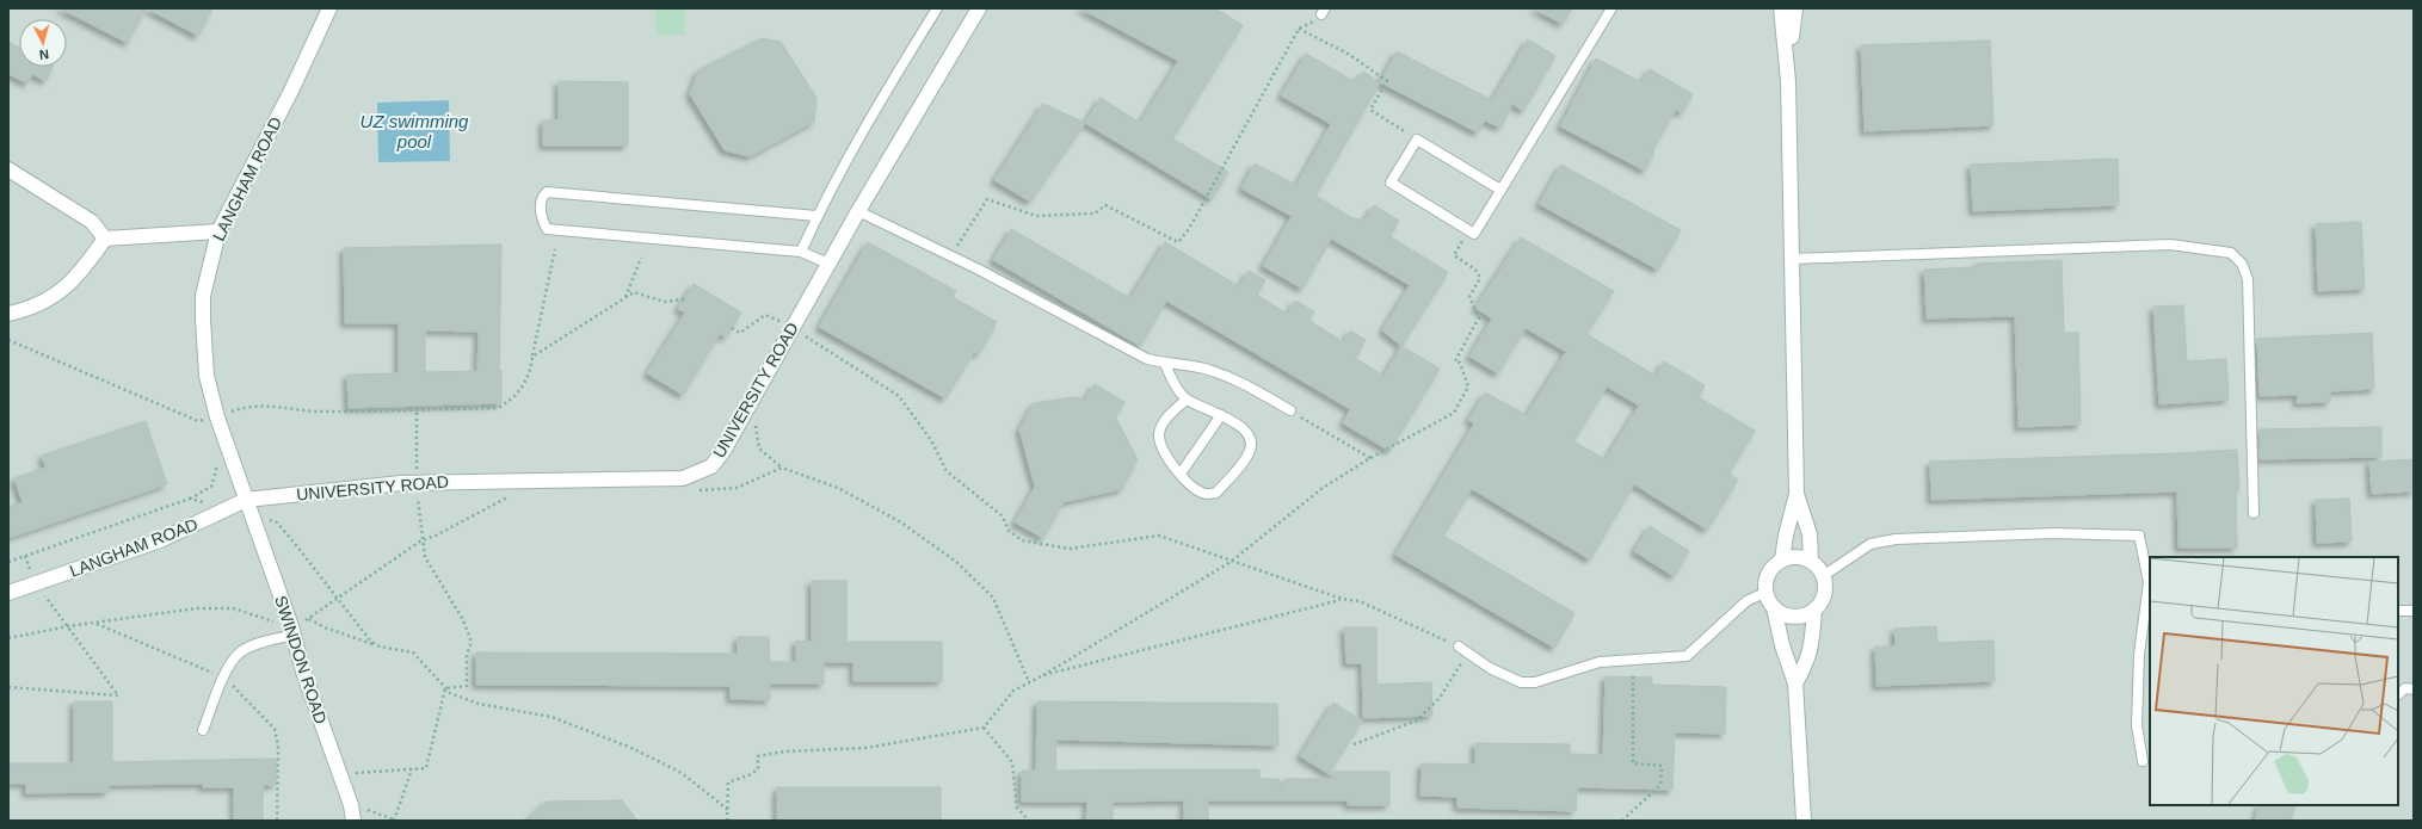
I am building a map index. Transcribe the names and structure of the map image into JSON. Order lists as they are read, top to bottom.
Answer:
{
  "streets": {
    "street": ["LANGHAM ROAD", "UNIVERSITY ROAD", "SWINDON ROAD"]
  },
  "crossings": [
    ["LANGHAM ROAD", "UNIVERSITY ROAD"],
    ["LANGHAM ROAD", "SWINDON ROAD"],
    ["UNIVERSITY ROAD", "SWINDON ROAD"]
  ],
  "water": ["UZ swimming pool"],
  "north": "bottom"
}
